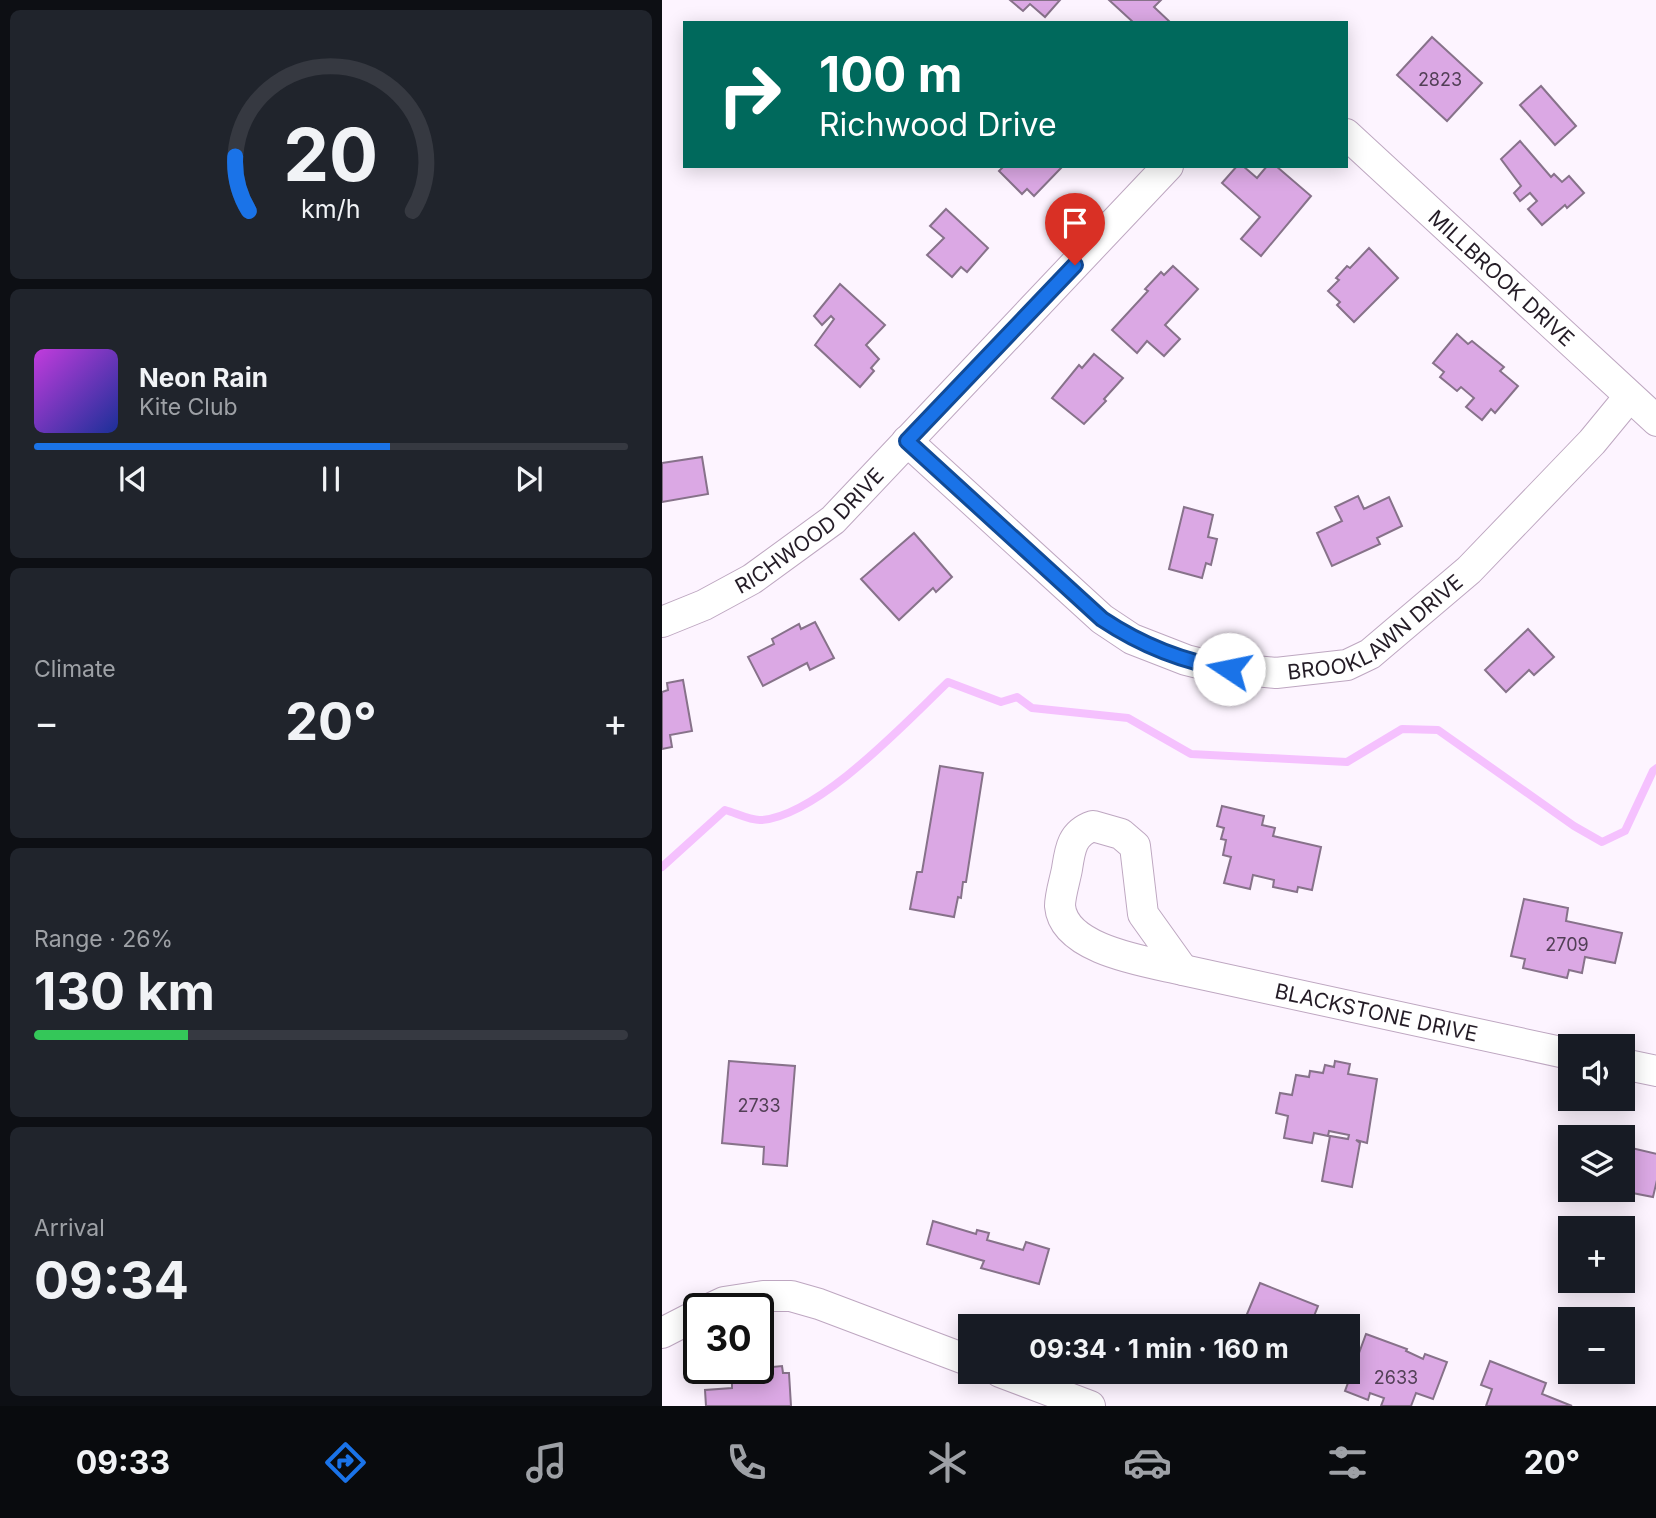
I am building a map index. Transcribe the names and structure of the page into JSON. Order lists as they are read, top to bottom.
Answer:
{
  "streets": {
    "street": [
      "MILLBROOK DRIVE",
      "RICHWOOD DRIVE",
      "BROOKLAWN DRIVE",
      "BLACKSTONE DRIVE"
    ]
  },
  "crossings": [
    ["MILLBROOK DRIVE", "BROOKLAWN DRIVE"],
    ["RICHWOOD DRIVE", "BROOKLAWN DRIVE"]
  ],
  "house_numbers": [
    "2823",
    "2709",
    "2733",
    "2633"
  ],
  "page": {
    "turn": ["100 m", "Richwood Drive"],
    "song": ["Neon Rain", "Kite Club"],
    "tile": [
      "Climate",
      ["Range · 26%", "130 km"],
      ["Arrival", "09:34"]
    ],
    "heat": ["−", "20°", "+"],
    "map_buttons": ["+", "−"],
    "limit": "30",
    "trip": "09:34 · 1 min · 160 m",
    "tabs": ["09:33", "20°"],
    "gauge": ["20", "km/h"]
  }
}
